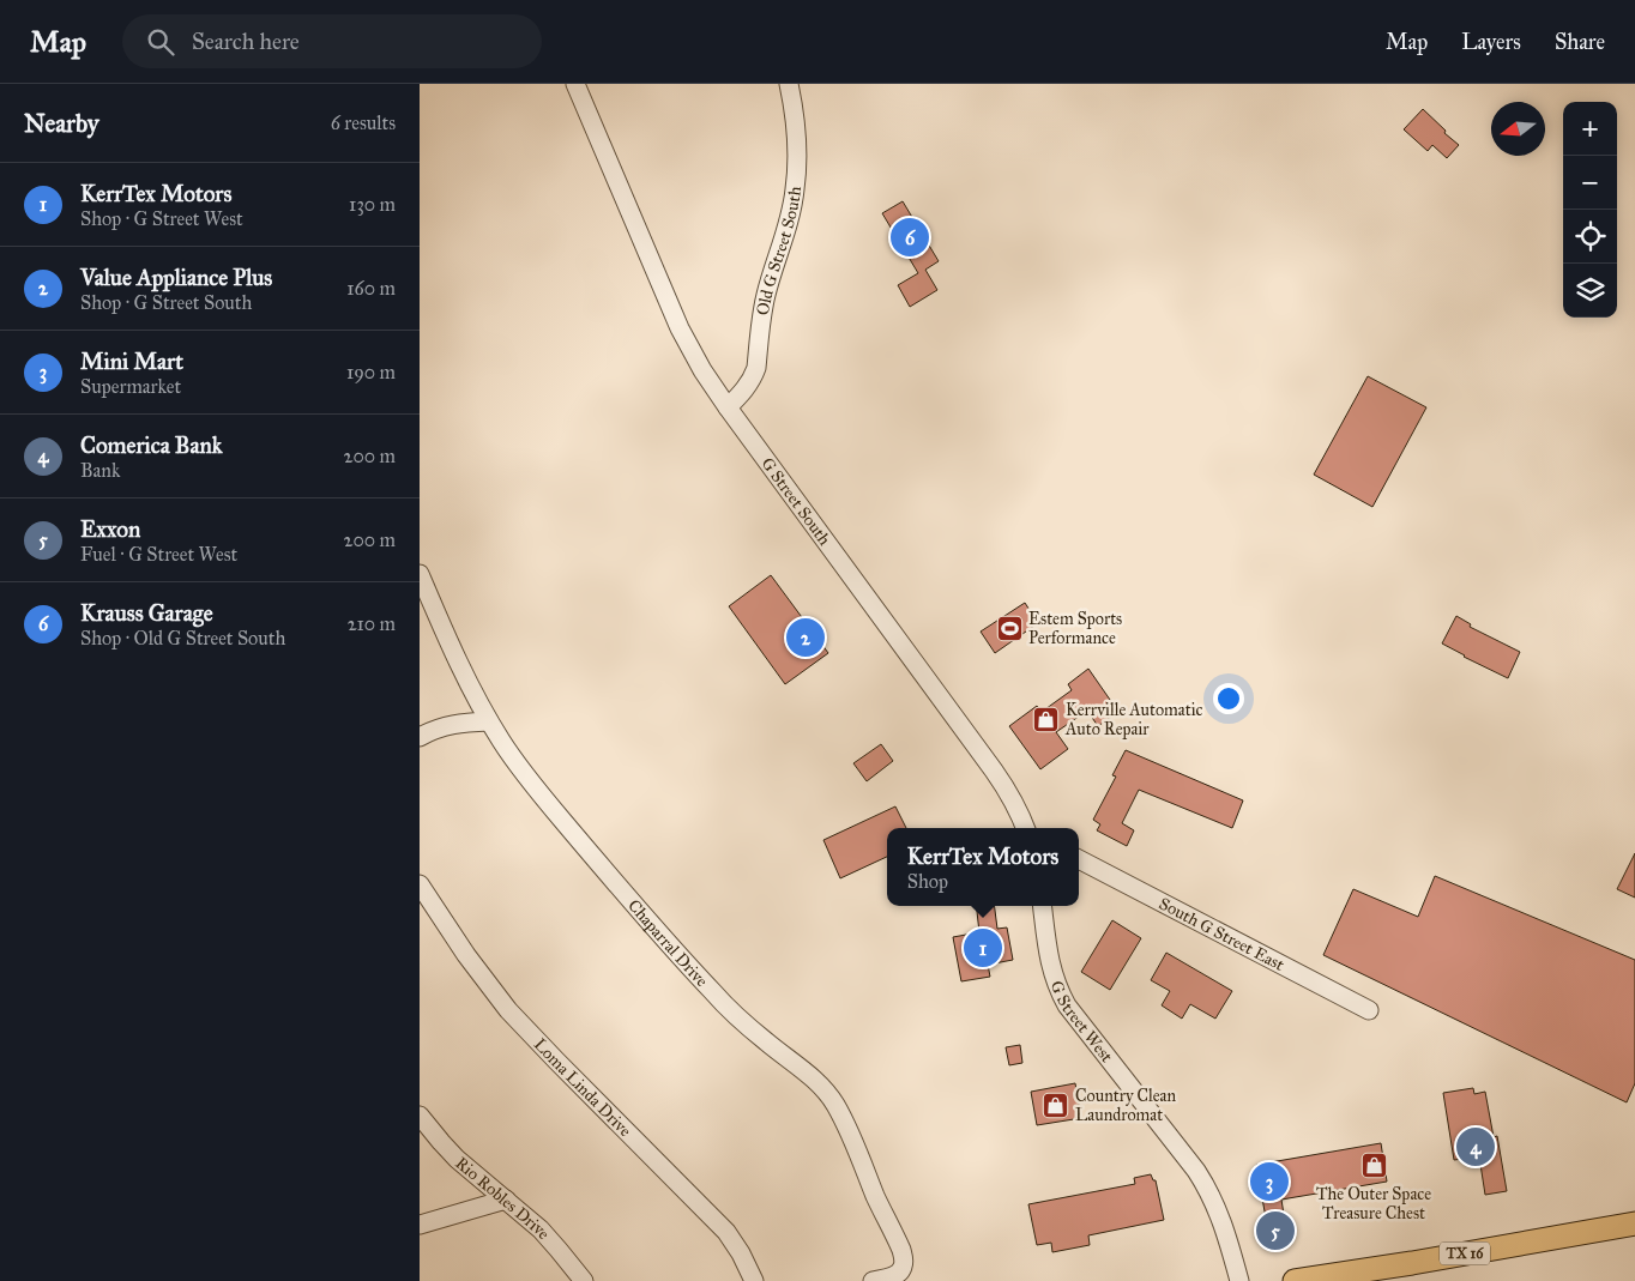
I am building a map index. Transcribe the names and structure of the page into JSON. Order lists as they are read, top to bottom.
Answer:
{
  "streets": {
    "main road": ["TX 16"],
    "street": [
      "Old G Street South",
      "G Street South",
      "South G Street East",
      "Chaparral Drive",
      "G Street West",
      "Loma Linda Drive",
      "Rio Robles Drive"
    ]
  },
  "crossings": [
    ["Old G Street South", "G Street South"]
  ],
  "places": {
    "sports": ["Estem Sports Performance"],
    "shop": ["Kerrville Automatic Auto Repair", "Country Clean Laundromat", "The Outer Space Treasure Chest"]
  },
  "north": "left",
  "page": {
    "header": "Map",
    "search": "Search here",
    "nav": ["Map", "Layers", "Share"],
    "heading": ["Nearby", "6 results"],
    "map_buttons": ["+", "−"],
    "list": [
      {
        "mark": "1",
        "name": "KerrTex Motors",
        "note": "Shop · G Street West",
        "value": "130 m"
      },
      {
        "mark": "2",
        "name": "Value Appliance Plus",
        "note": "Shop · G Street South",
        "value": "160 m"
      },
      {
        "mark": "3",
        "name": "Mini Mart",
        "note": "Supermarket",
        "value": "190 m"
      },
      {
        "mark": "4",
        "name": "Comerica Bank",
        "note": "Bank",
        "value": "200 m"
      },
      {
        "mark": "5",
        "name": "Exxon",
        "note": "Fuel · G Street West",
        "value": "200 m"
      },
      {
        "mark": "6",
        "name": "Krauss Garage",
        "note": "Shop · Old G Street South",
        "value": "210 m"
      }
    ],
    "pins": [
      "6",
      "2",
      "1",
      "4",
      "3",
      "5"
    ],
    "popup": ["KerrTex Motors", "Shop"]
  }
}
